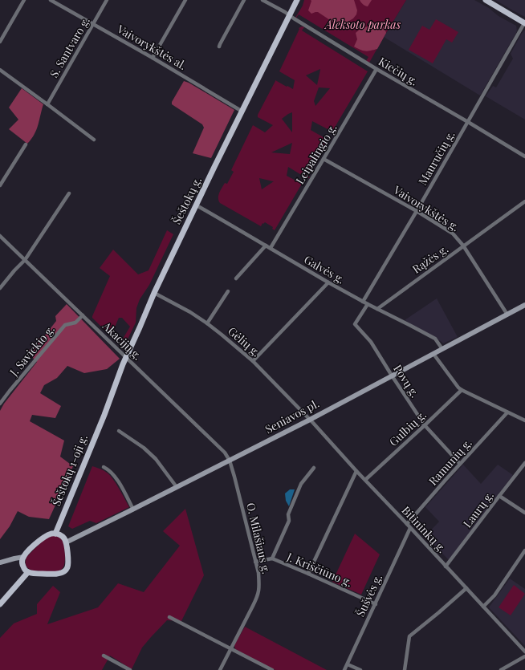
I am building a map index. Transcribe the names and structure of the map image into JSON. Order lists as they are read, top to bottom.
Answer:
{
  "streets": {
    "main road": ["Šeštokų g.", "Šeštokų 1-oji g."],
    "street": [
      "S. Santvaro g.",
      "Vaivorykštės al.",
      "Kiečių g.",
      "Leipalingio g.",
      "Mauručių g.",
      "Vaivorykštės g.",
      "Rąžės g.",
      "Galvės g.",
      "Akacijų g.",
      "Gėlių g.",
      "J. Savickio g.",
      "Povų g.",
      "Seniavos pl.",
      "Gulbių g.",
      "Ramunių g.",
      "Laurų g.",
      "Bitininkų g.",
      "O. Milašiaus g.",
      "J. Kriščiūno g.",
      "Šušvės g."
    ]
  },
  "crossings": [
    ["S. Santvaro g.", "Vaivorykštės al."],
    ["Vaivorykštės al.", "Šeštokų g."],
    ["Kiečių g.", "Leipalingio g."],
    ["Kiečių g.", "Mauručių g."],
    ["Kiečių g.", "Šeštokų g."],
    ["Leipalingio g.", "Vaivorykštės g."],
    ["Leipalingio g.", "Galvės g."],
    ["Mauručių g.", "Vaivorykštės g."],
    ["Mauručių g.", "Galvės g."],
    ["Šeštokų g.", "Galvės g."],
    ["Šeštokų g.", "Akacijų g."],
    ["Šeštokų g.", "Gėlių g."],
    ["Šeštokų g.", "Šeštokų 1-oji g."],
    ["Vaivorykštės g.", "Rąžės g."],
    ["Vaivorykštės g.", "Seniavos pl."],
    ["Rąžės g.", "Galvės g."],
    ["Galvės g.", "Povų g."],
    ["Galvės g.", "Seniavos pl."],
    ["Akacijų g.", "J. Savickio g."],
    ["Akacijų g.", "Seniavos pl."],
    ["Akacijų g.", "O. Milašiaus g."],
    ["Gėlių g.", "Seniavos pl."],
    ["Gėlių g.", "Bitininkų g."],
    ["Povų g.", "Seniavos pl."],
    ["Povų g.", "Gulbių g."],
    ["Povų g.", "Ramunių g."],
    ["Seniavos pl.", "Šeštokų 1-oji g."],
    ["Seniavos pl.", "Bitininkų g."],
    ["Seniavos pl.", "O. Milašiaus g."],
    ["Gulbių g.", "Bitininkų g."],
    ["Ramunių g.", "Bitininkų g."],
    ["Laurų g.", "Bitininkų g."],
    ["Bitininkų g.", "Šušvės g."],
    ["O. Milašiaus g.", "J. Kriščiūno g."],
    ["J. Kriščiūno g.", "Šušvės g."]
  ],
  "parks": ["Aleksoto parkas"]
}
